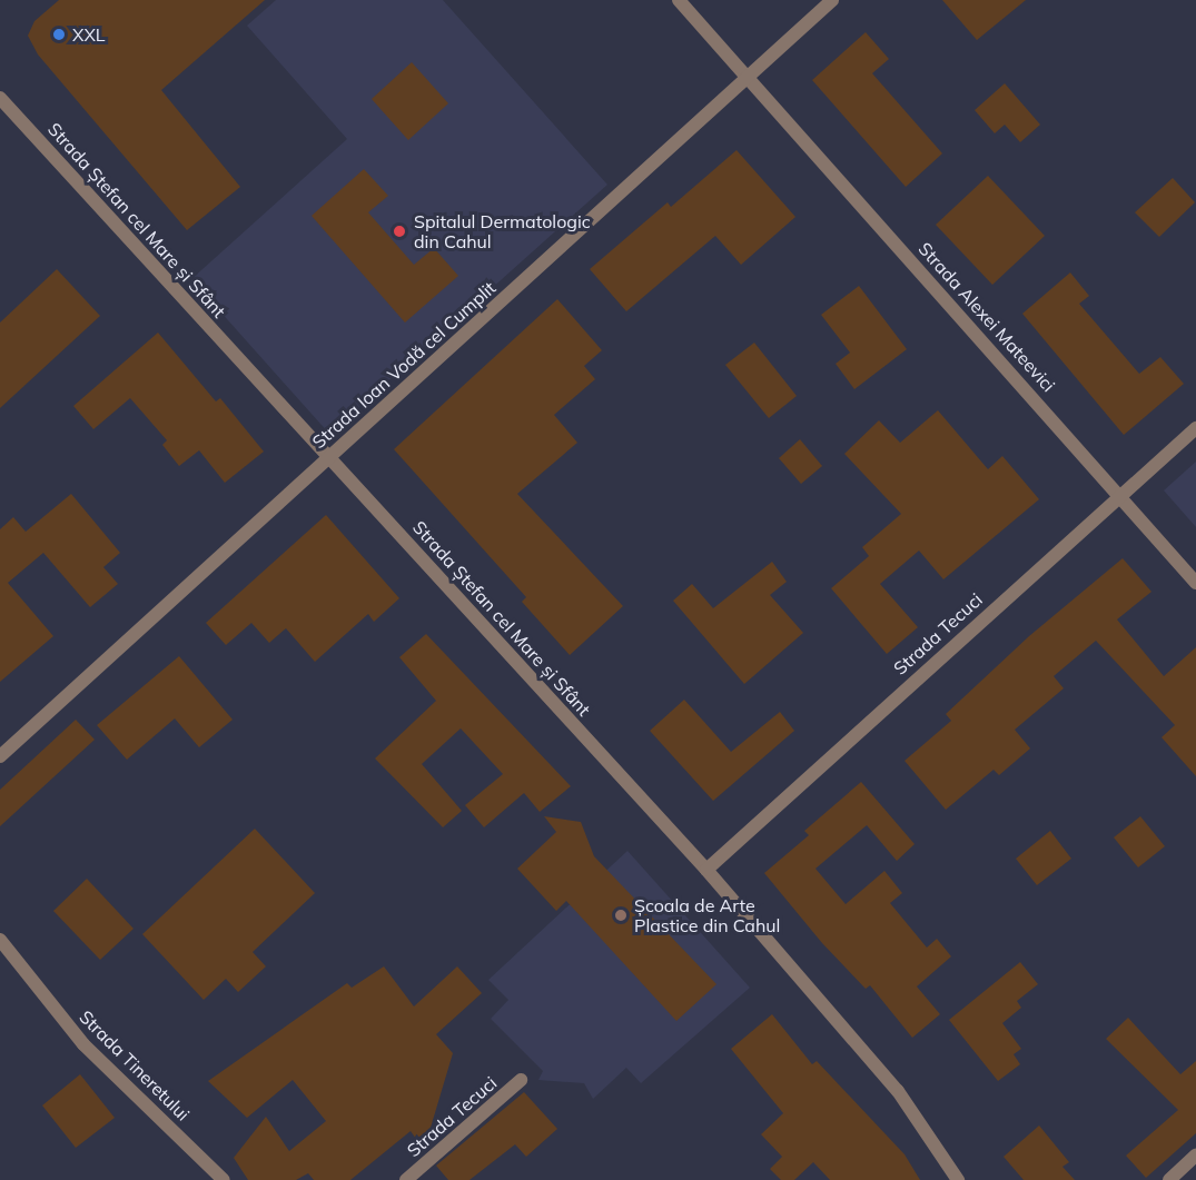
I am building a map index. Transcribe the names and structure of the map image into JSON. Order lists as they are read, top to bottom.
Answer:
{
  "streets": {
    "street": [
      "Strada Ștefan cel Mare și Sfânt",
      "Strada Alexei Mateevici",
      "Strada Ioan Vodă cel Cumplit",
      "Strada Tecuci",
      "Strada Tineretului"
    ]
  },
  "crossings": [
    ["Strada Ștefan cel Mare și Sfânt", "Strada Ioan Vodă cel Cumplit"],
    ["Strada Ștefan cel Mare și Sfânt", "Strada Tecuci"],
    ["Strada Alexei Mateevici", "Strada Ioan Vodă cel Cumplit"],
    ["Strada Alexei Mateevici", "Strada Tecuci"]
  ],
  "places": ["XXL", "Spitalul Dermatologic din Cahul", "Școala de Arte Plastice din Cahul"]
}
